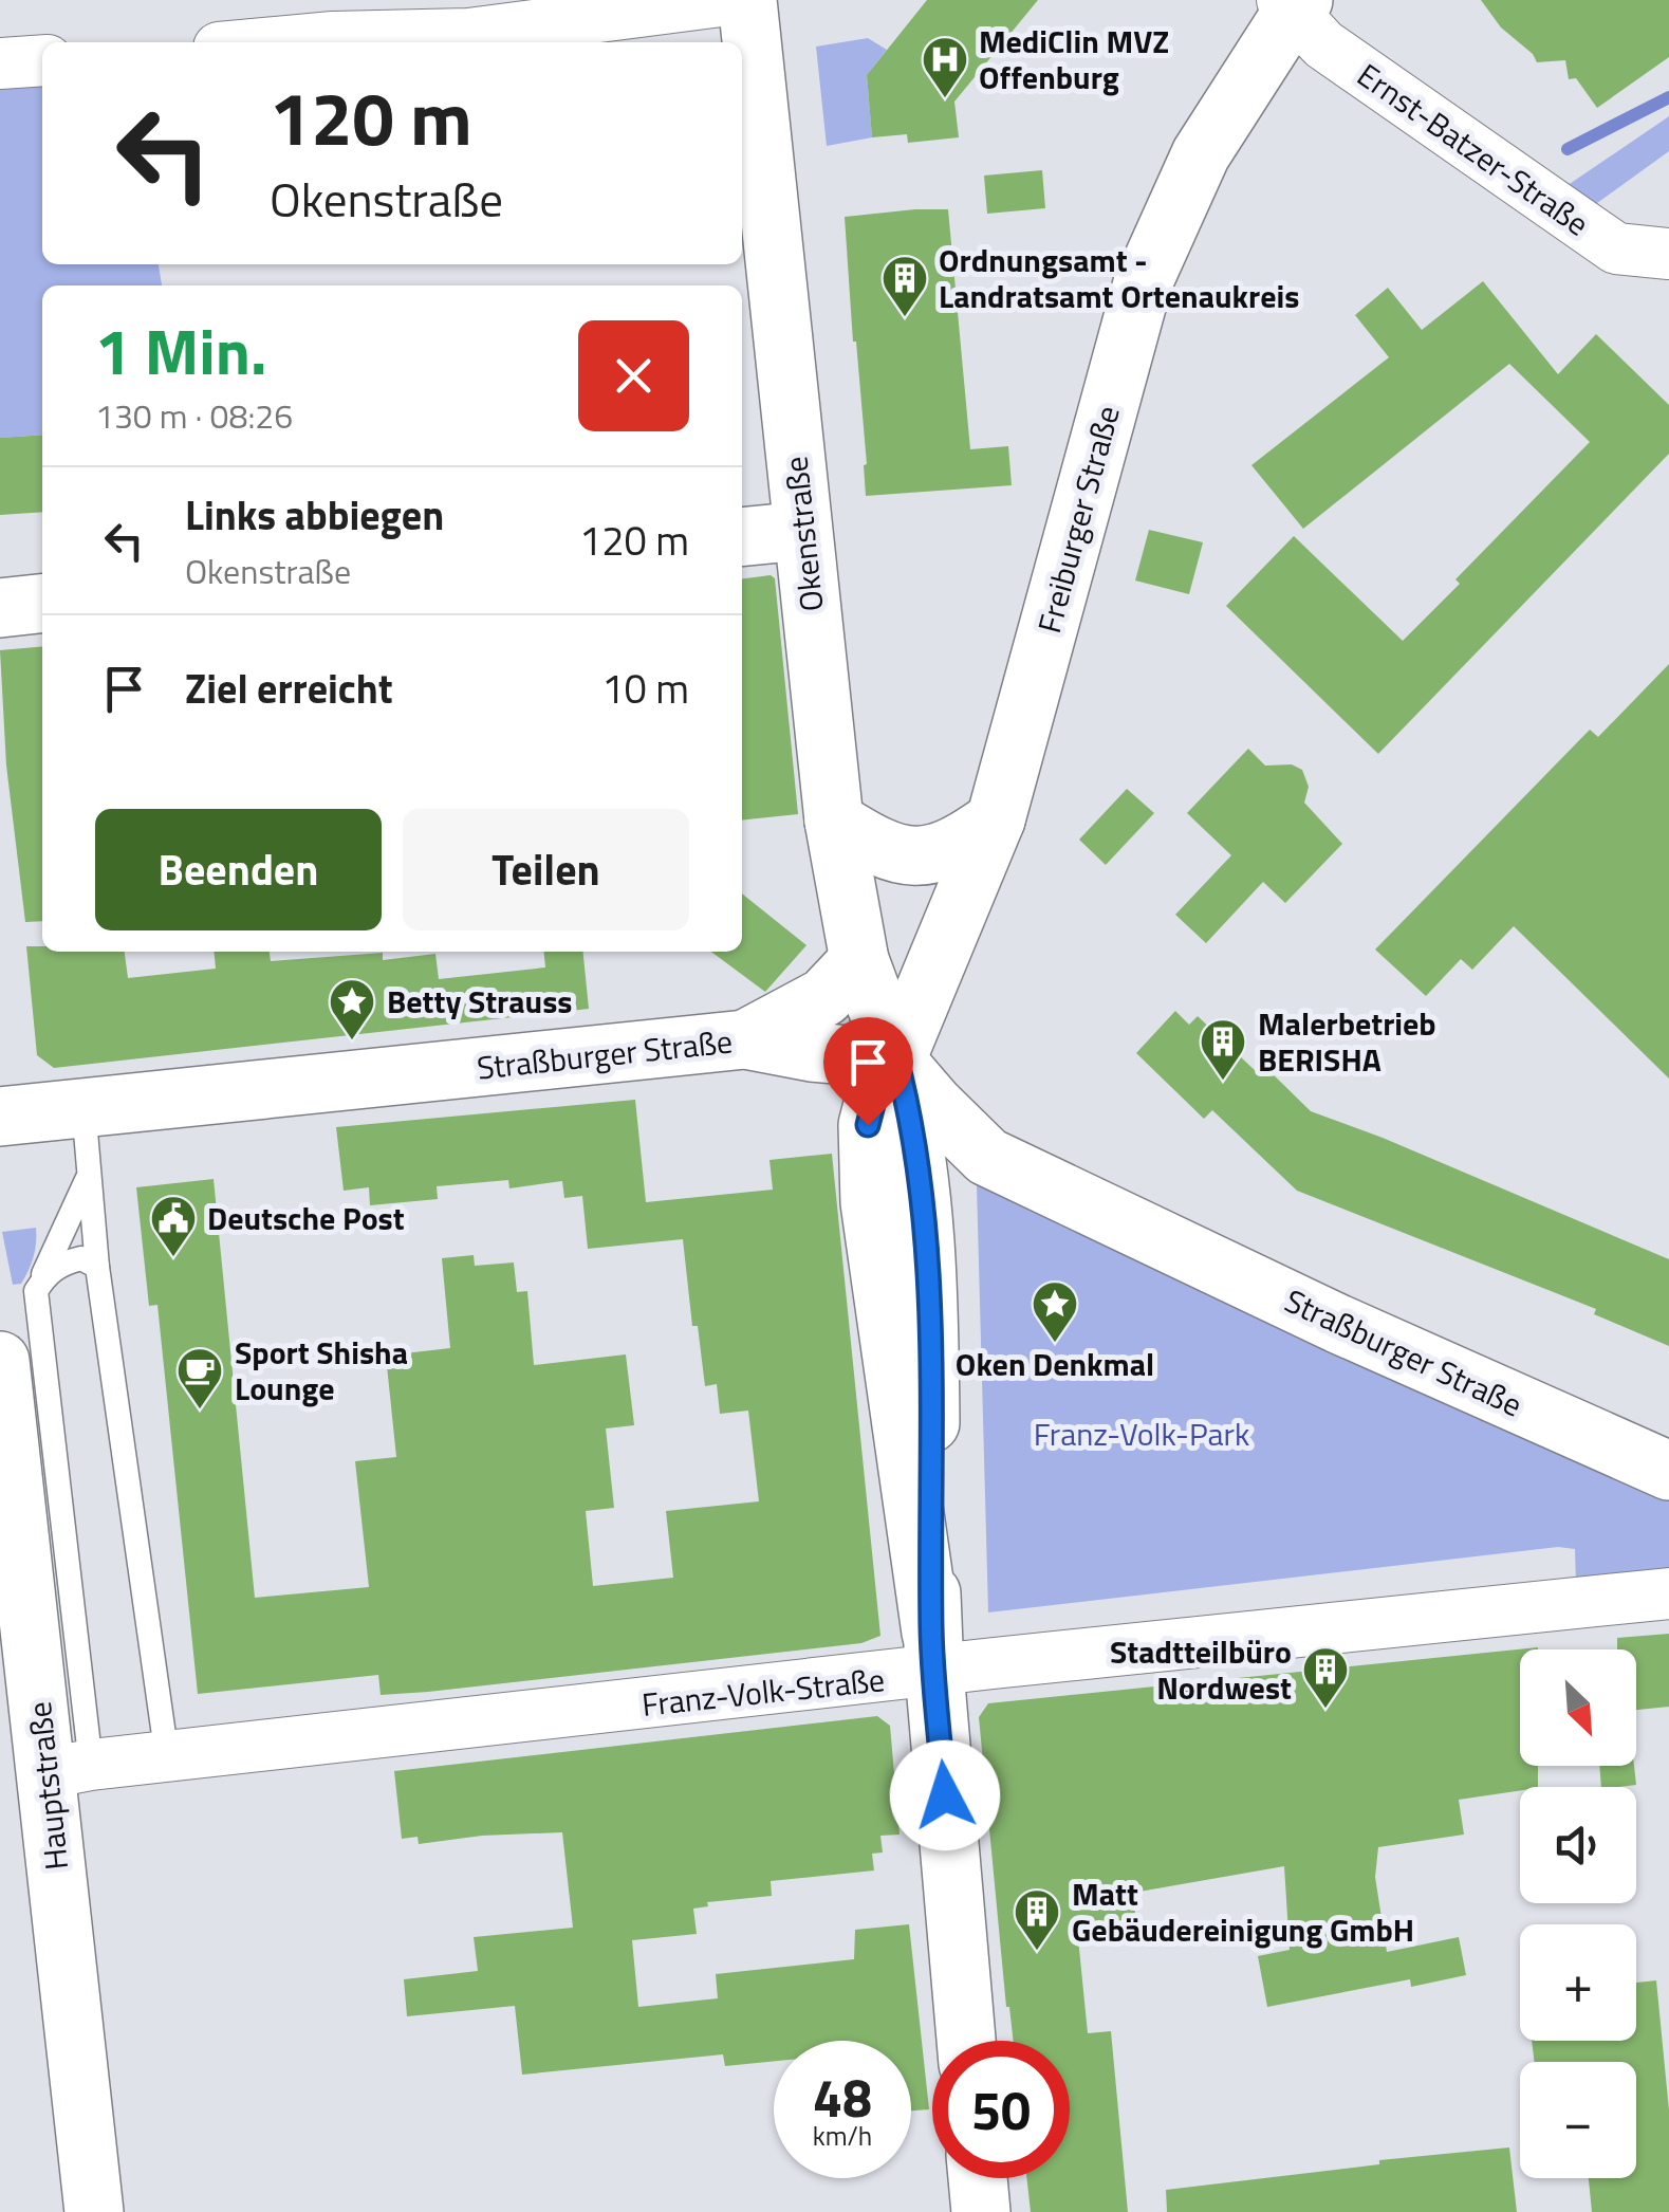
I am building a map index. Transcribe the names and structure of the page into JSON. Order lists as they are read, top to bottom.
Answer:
{
  "streets": {
    "main road": [
      "Freiburger Straße",
      "Okenstraße",
      "Straßburger Straße",
      "Hauptstraße"
    ],
    "street": ["Ernst-Batzer-Straße", "Franz-Volk-Straße"]
  },
  "crossings": [
    ["Ernst-Batzer-Straße", "Freiburger Straße"],
    ["Freiburger Straße", "Okenstraße"],
    ["Freiburger Straße", "Straßburger Straße"],
    ["Okenstraße", "Straßburger Straße"],
    ["Okenstraße", "Franz-Volk-Straße"],
    ["Franz-Volk-Straße", "Hauptstraße"]
  ],
  "parks": ["Franz-Volk-Park"],
  "places": {
    "hospital": ["MediClin MVZ Offenburg"],
    "building": [
      "Ordnungsamt - Landratsamt Ortenaukreis",
      "Malerbetrieb BERISHA",
      "Stadtteilbüro Nordwest",
      "Matt Gebäudereinigung GmbH"
    ],
    "place": ["Betty Strauss", "Oken Denkmal"],
    "public building": ["Deutsche Post"],
    "cafe": ["Sport Shisha Lounge"]
  },
  "north": "bottom right",
  "page": {
    "turn": ["120 m", "Okenstraße"],
    "heading": ["1 Min.", "130 m · 08:26"],
    "list": [
      {
        "name": "Links abbiegen",
        "note": "Okenstraße",
        "value": "120 m"
      },
      {
        "name": "Ziel erreicht",
        "value": "10 m"
      }
    ],
    "buttons": ["Beenden", "Teilen"],
    "map_buttons": ["+", "−"],
    "speed": "48 km/h",
    "limit": "50"
  }
}
